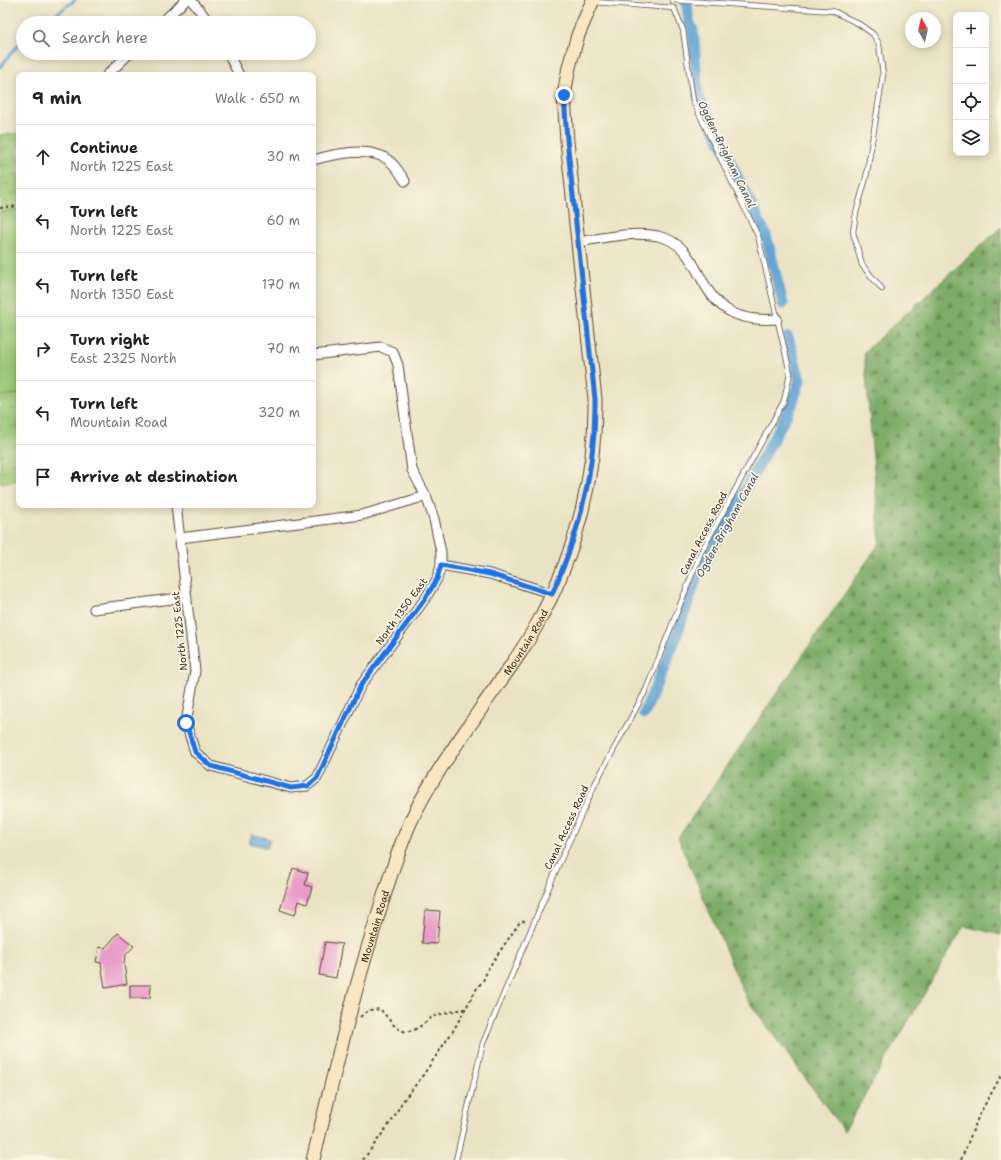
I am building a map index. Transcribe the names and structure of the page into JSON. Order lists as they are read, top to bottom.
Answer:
{
  "streets": {
    "street": ["North 1350 East", "North 1225 East", "Mountain Road"],
    "lane": ["Canal Access Road"]
  },
  "crossings": [
    ["Canal Access Road", "Mountain Road"],
    ["North 1350 East", "North 1225 East"]
  ],
  "water": ["Ogden-Brigham Canal"],
  "north": "top",
  "page": {
    "map_buttons": ["+", "−"],
    "search": "Search here",
    "heading": ["9 min", "Walk · 650 m"],
    "list": [
      ["Continue", "North 1225 East", "30 m"],
      ["Turn left", "North 1225 East", "60 m"],
      ["Turn left", "North 1350 East", "170 m"],
      ["Turn right", "East 2325 North", "70 m"],
      ["Turn left", "Mountain Road", "320 m"],
      "Arrive at destination"
    ]
  }
}
